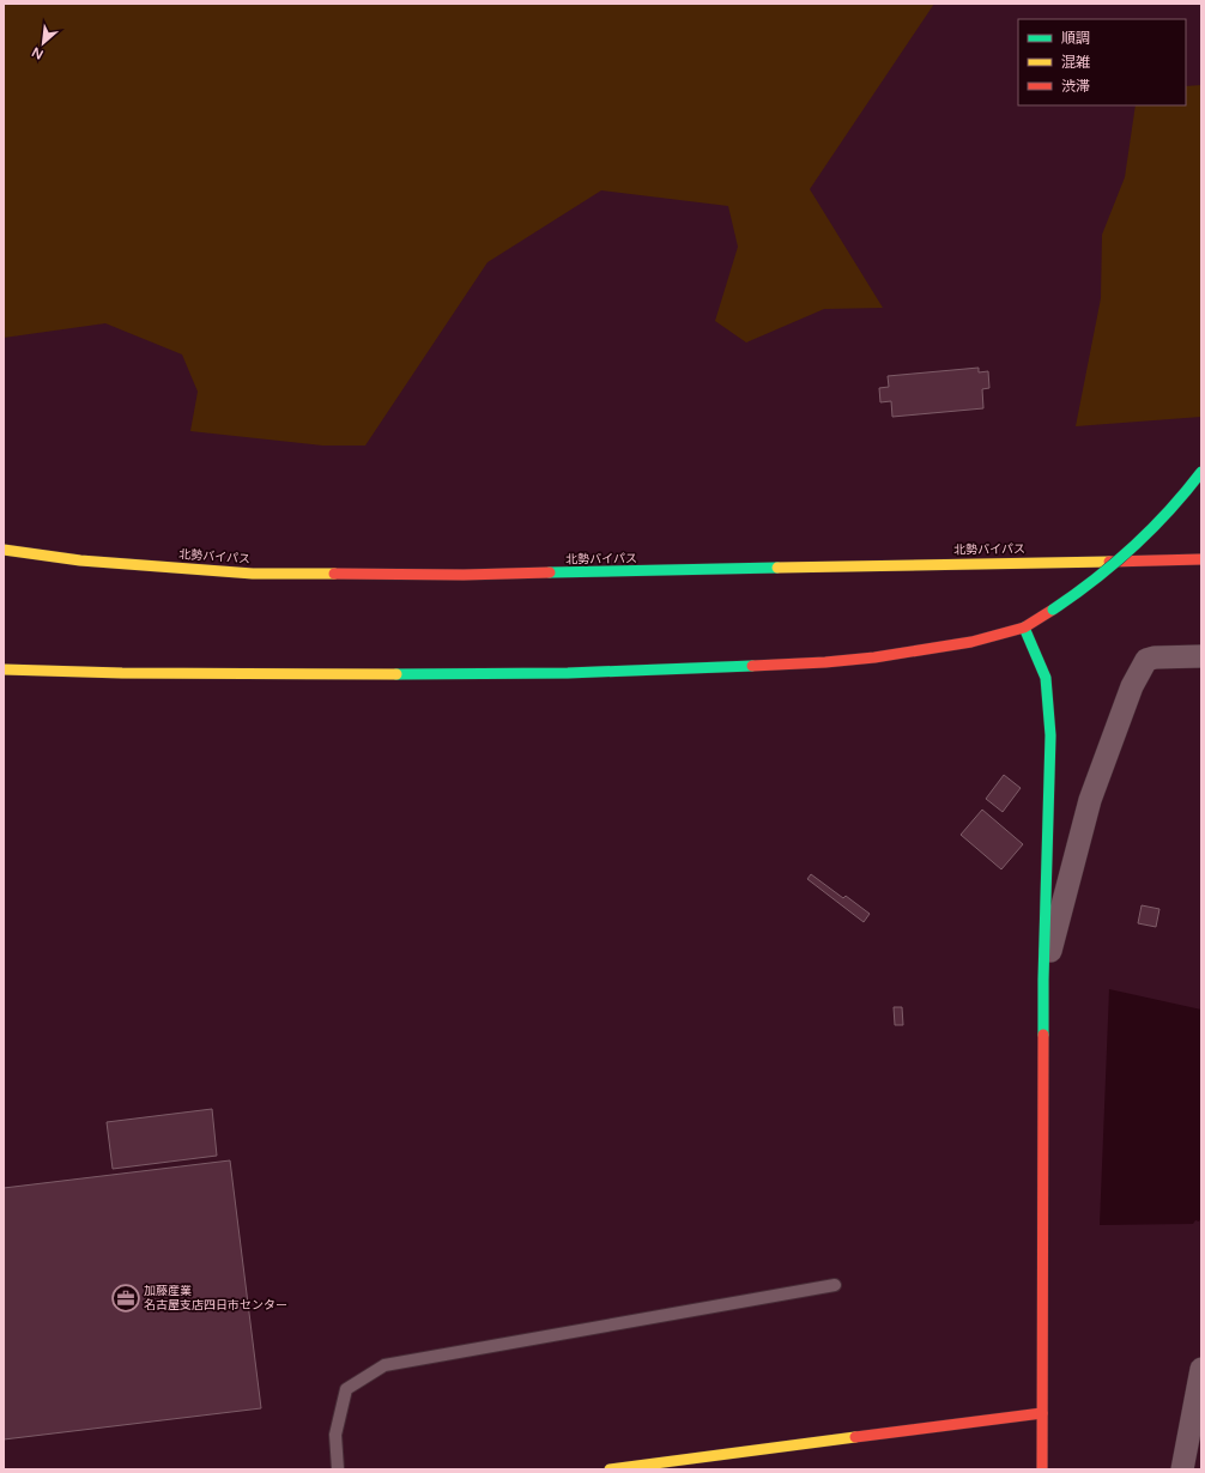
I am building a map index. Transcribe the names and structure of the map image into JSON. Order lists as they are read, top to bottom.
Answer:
{
  "streets": {
    "main road": ["北勢バイパス"]
  },
  "places": {
    "office": ["加藤産業 名古屋支店四日市センター"]
  },
  "legend": ["順調", "混雑", "渋滞"],
  "north": "bottom left"
}
